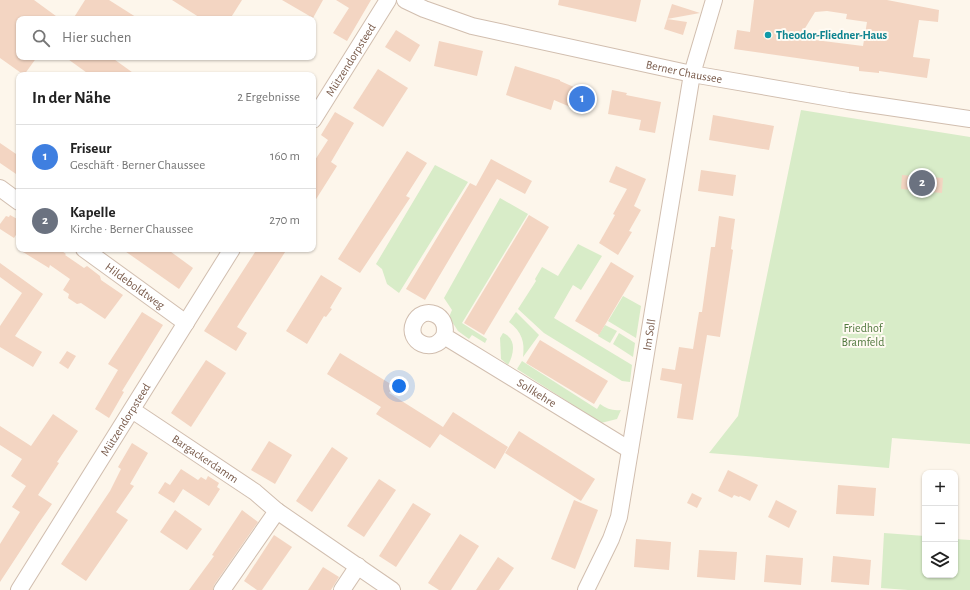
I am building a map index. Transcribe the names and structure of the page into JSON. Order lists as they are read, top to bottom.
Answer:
{
  "streets": {
    "street": [
      "Mützendorpsteed",
      "Berner Chaussee",
      "Hildeboldtweg",
      "Im Soll",
      "Sollkehre",
      "Bargackerdamm"
    ]
  },
  "crossings": [
    ["Mützendorpsteed", "Hildeboldtweg"],
    ["Mützendorpsteed", "Bargackerdamm"],
    ["Berner Chaussee", "Im Soll"],
    ["Im Soll", "Sollkehre"]
  ],
  "parks": ["Friedhof Bramfeld"],
  "places": ["Theodor-Fliedner-Haus"],
  "page": {
    "search": "Hier suchen",
    "heading": ["In der Nähe", "2 Ergebnisse"],
    "pins": ["1", "2"],
    "list": [
      {
        "mark": "1",
        "name": "Friseur",
        "note": "Geschäft · Berner Chaussee",
        "value": "160 m"
      },
      {
        "mark": "2",
        "name": "Kapelle",
        "note": "Kirche · Berner Chaussee",
        "value": "270 m"
      }
    ],
    "map_buttons": ["+", "−"]
  }
}
